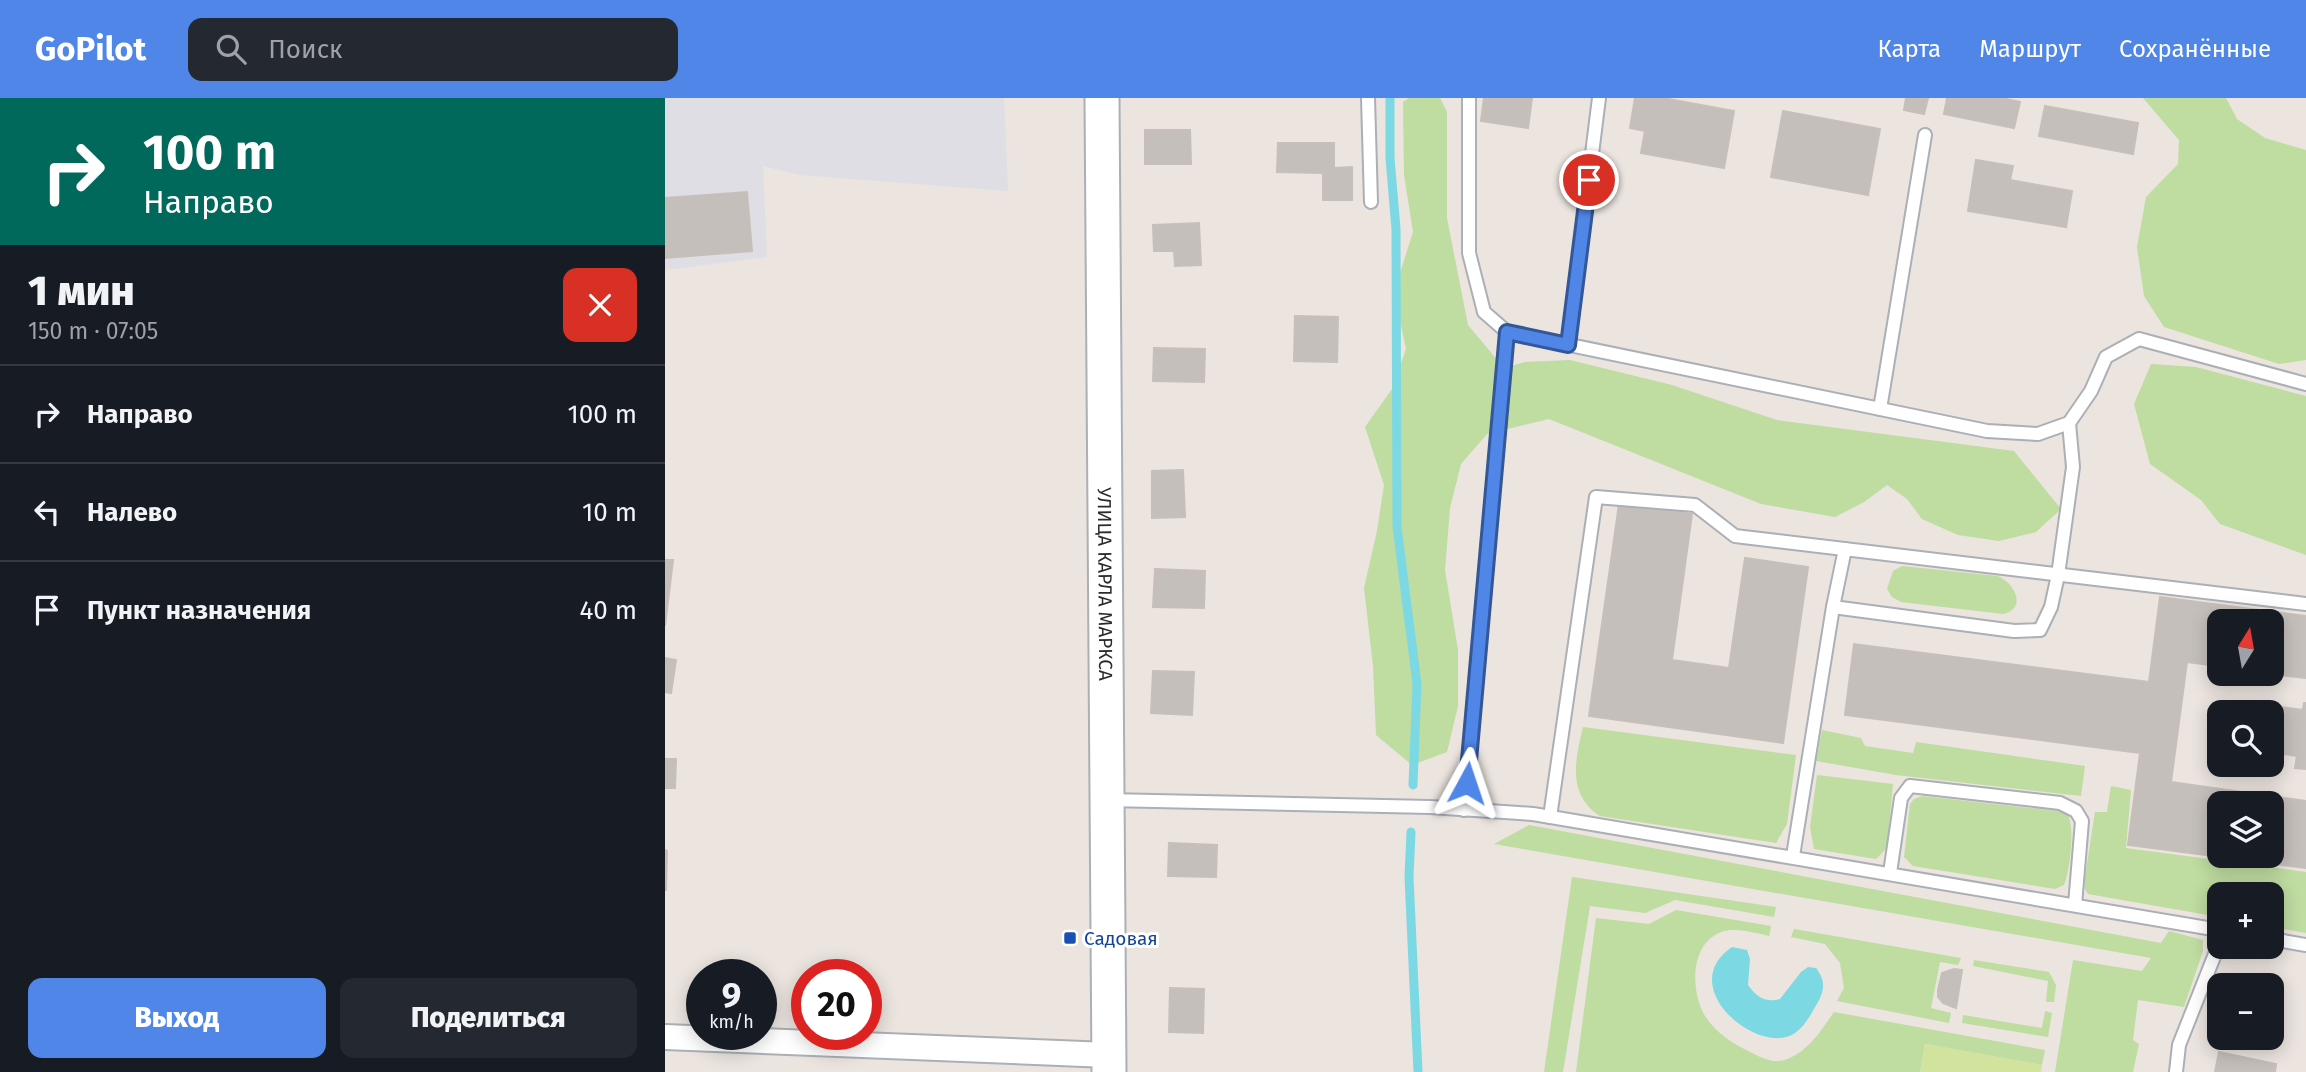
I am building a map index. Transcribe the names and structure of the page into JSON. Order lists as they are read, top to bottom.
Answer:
{
  "streets": {
    "street": ["УЛИЦА КАРЛА МАРКСА"]
  },
  "places": {
    "transit": ["Садовая"]
  },
  "north": "top",
  "page": {
    "header": "GoPilot",
    "search": "Поиск",
    "nav": ["Карта", "Маршрут", "Сохранённые"],
    "turn": ["100 m", "Направо"],
    "heading": ["1 мин", "150 m · 07:05"],
    "list": [
      {
        "name": "Направо",
        "value": "100 m"
      },
      {
        "name": "Налево",
        "value": "10 m"
      },
      {
        "name": "Пункт назначения",
        "value": "40 m"
      }
    ],
    "map_buttons": ["+", "−"],
    "speed": "9 km/h",
    "limit": "20",
    "buttons": ["Выход", "Поделиться"]
  }
}
